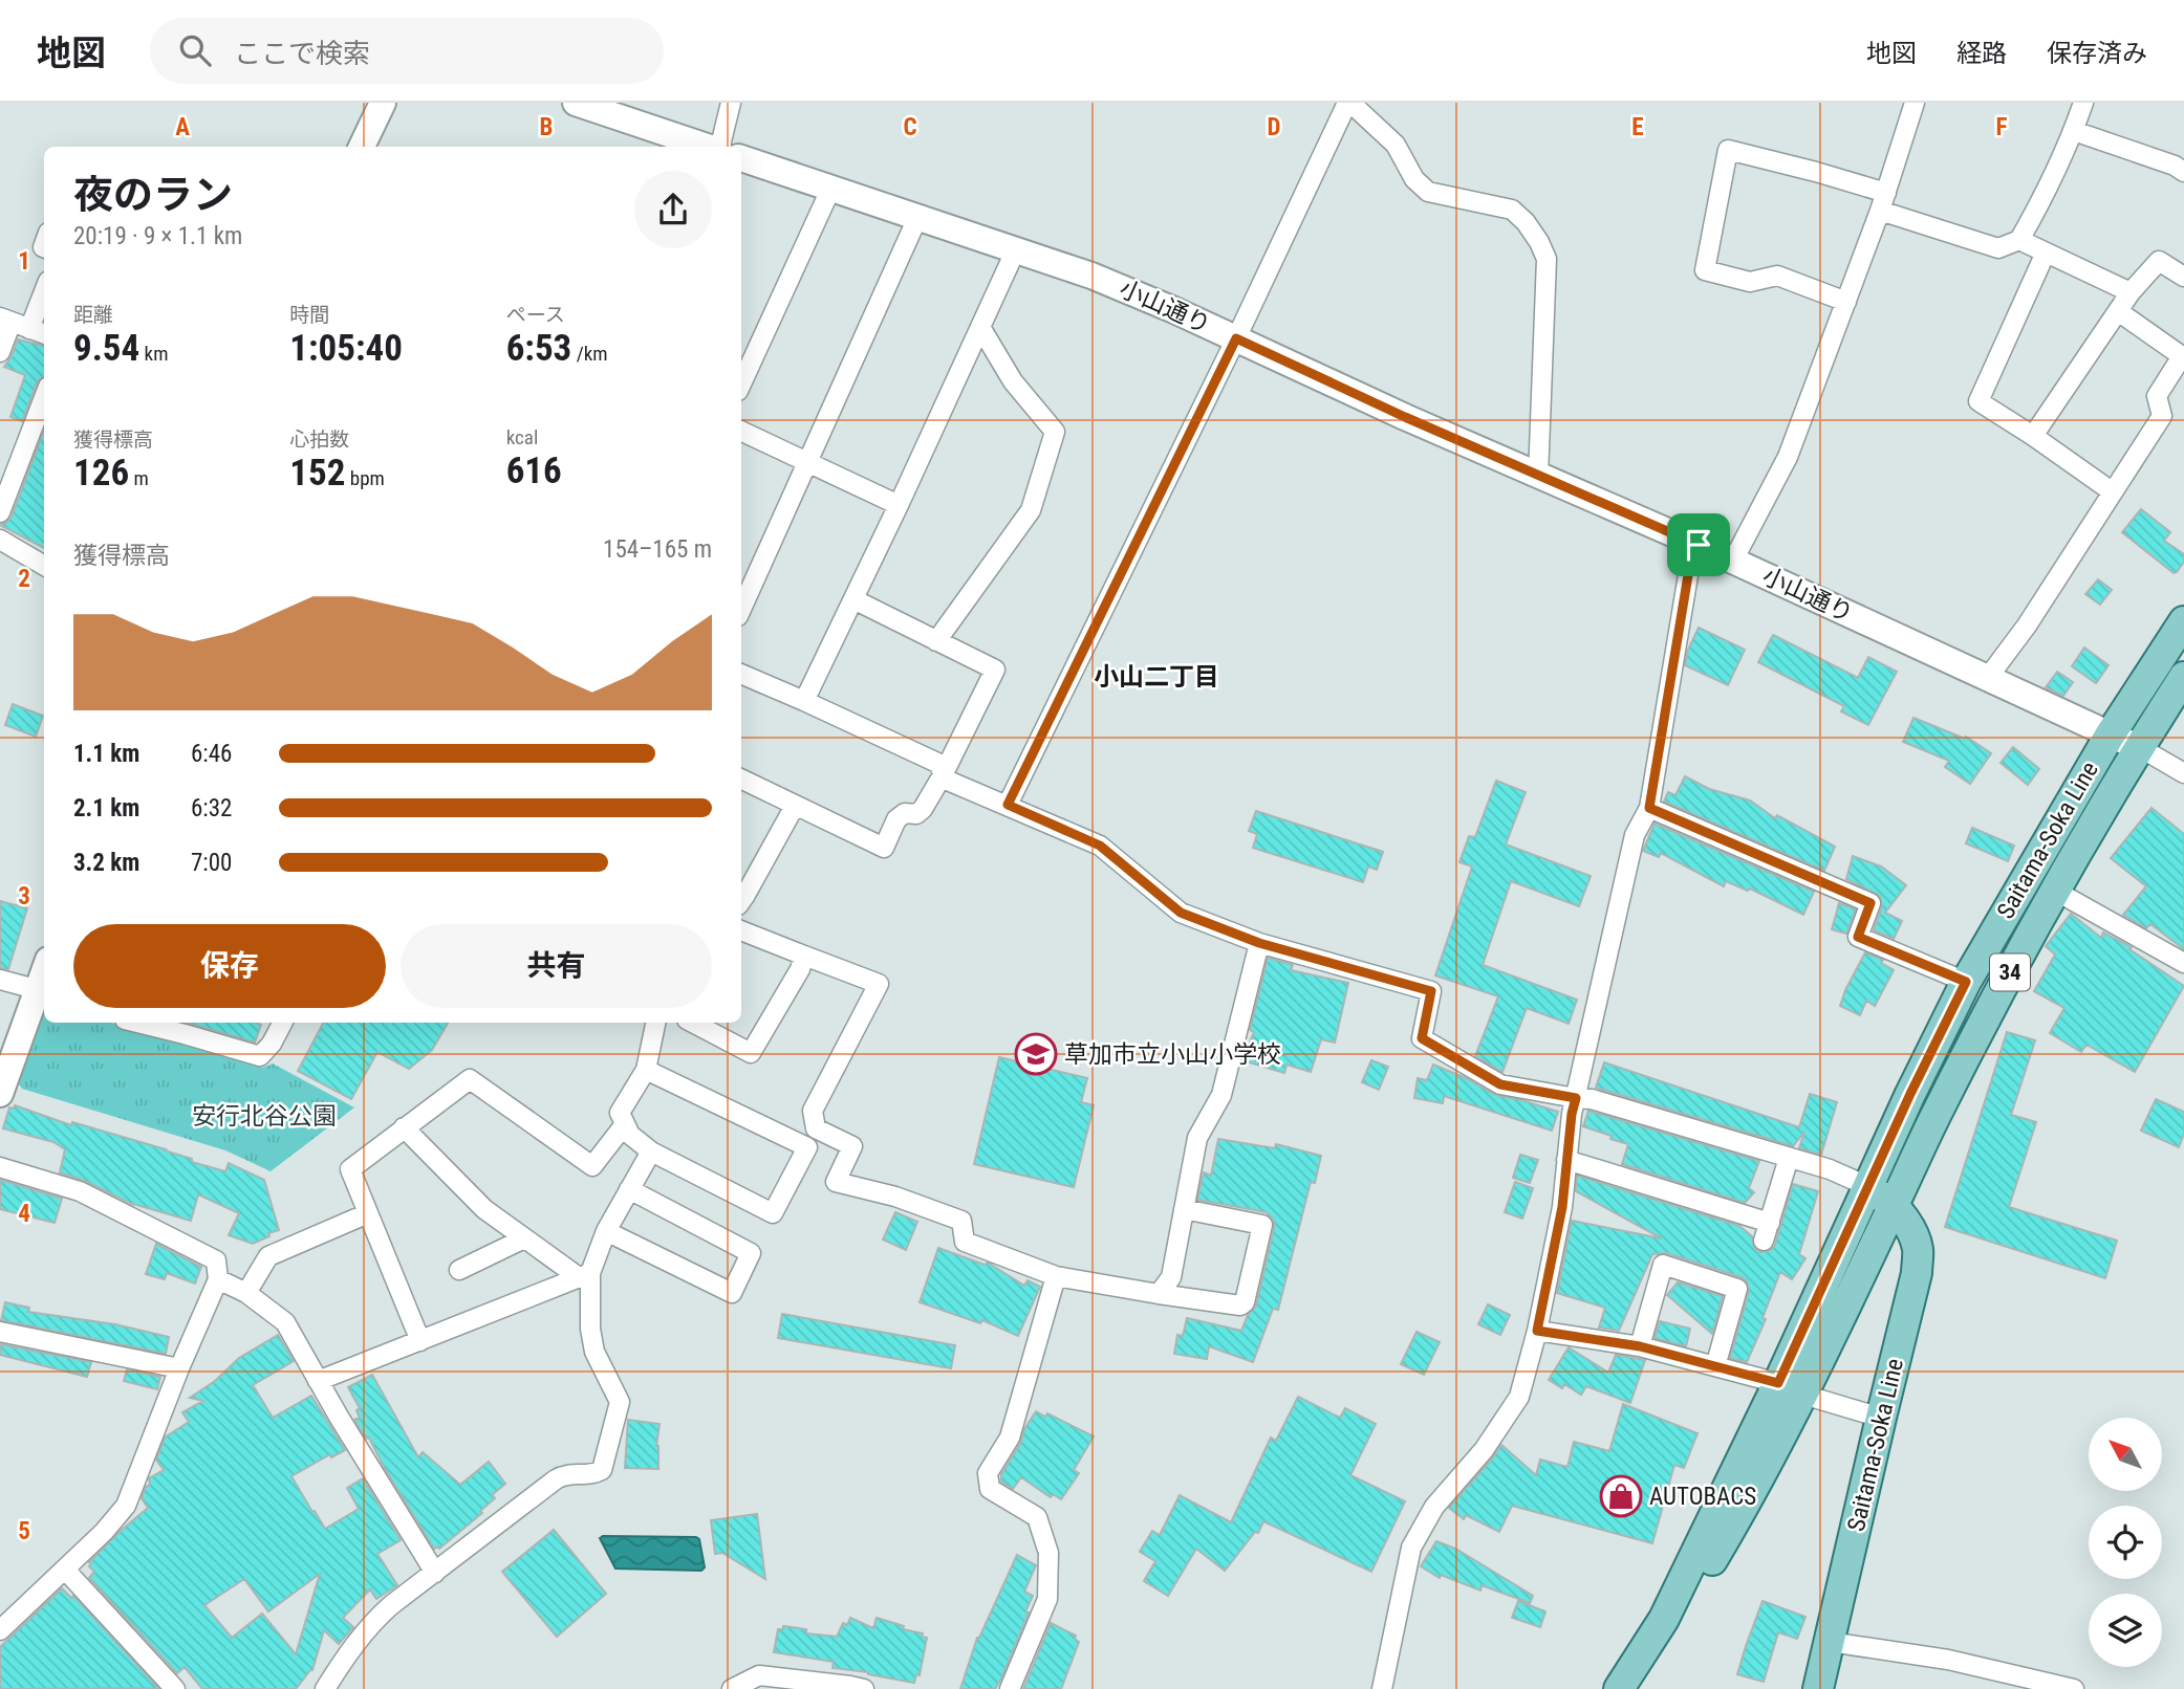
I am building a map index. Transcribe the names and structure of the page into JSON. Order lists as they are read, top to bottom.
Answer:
{
  "streets": {
    "main road": ["Saitama-Soka Line", "34"],
    "street": ["小山通り"]
  },
  "crossings": [
    ["小山通り", "Saitama-Soka Line"]
  ],
  "districts": ["小山二丁目"],
  "parks": ["安行北谷公園"],
  "places": {
    "school or university": ["草加市立小山小学校"],
    "shop": ["AUTOBACS"]
  },
  "north": "top left",
  "page": {
    "header": "地図",
    "search": "ここで検索",
    "nav": ["地図", "経路", "保存済み"],
    "heading": ["夜のラン", "20:19 · 9 × 1.1 km"],
    "stats": [
      ["距離", "9.54 km"],
      ["時間", "1:05:40"],
      ["ペース", "6:53 /km"],
      ["獲得標高", "126 m"],
      ["心拍数", "152 bpm"],
      ["kcal", "616"]
    ],
    "chart": ["獲得標高", "154–165 m"],
    "list": [
      {
        "name": "1.1 km",
        "note": "6:46"
      },
      {
        "name": "2.1 km",
        "note": "6:32"
      },
      {
        "name": "3.2 km",
        "note": "7:00"
      }
    ],
    "buttons": ["保存", "共有"]
  },
  "grid": {
    "columns": [
      "A",
      "B",
      "C",
      "D",
      "E",
      "F"
    ],
    "rows": [
      "1",
      "2",
      "3",
      "4",
      "5"
    ]
  }
}
